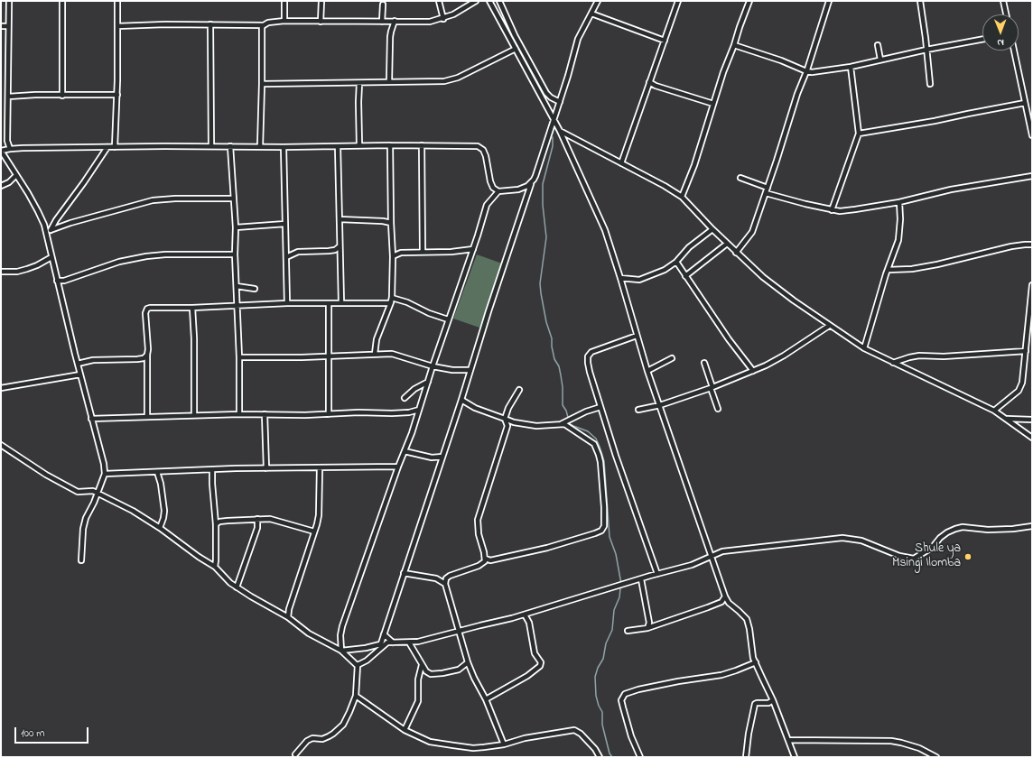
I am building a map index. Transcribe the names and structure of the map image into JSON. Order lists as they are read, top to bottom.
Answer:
{
  "places": ["Shule ya Msingi Ilomba"],
  "scale_bar": "100 m",
  "north": "bottom"
}
